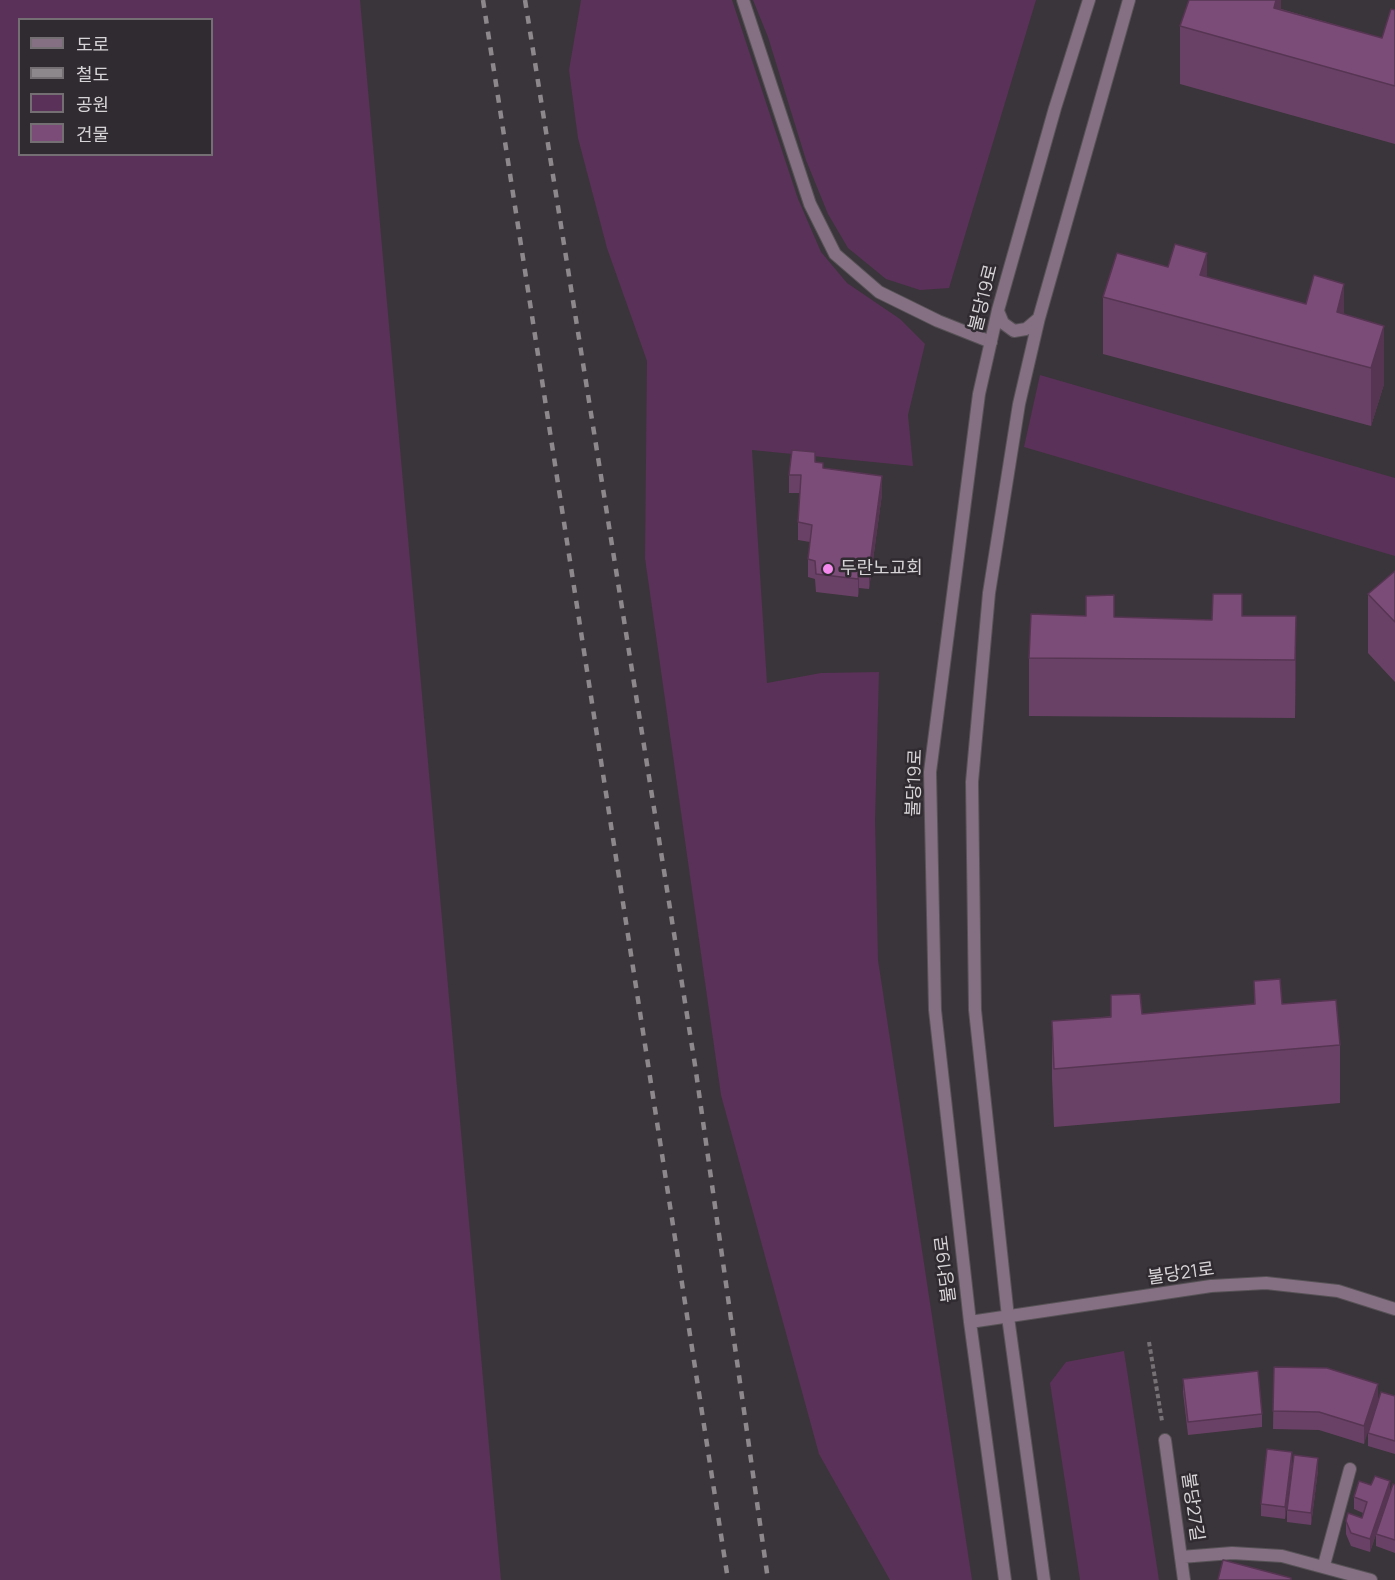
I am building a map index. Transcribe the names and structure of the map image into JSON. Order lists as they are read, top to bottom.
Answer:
{
  "streets": {
    "street": ["불당19로", "불당21로", "불당27길"]
  },
  "crossings": [
    ["불당19로", "불당21로"]
  ],
  "places": ["두란노교회"],
  "legend": [
    "도로",
    "철도",
    "공원",
    "건물"
  ]
}
